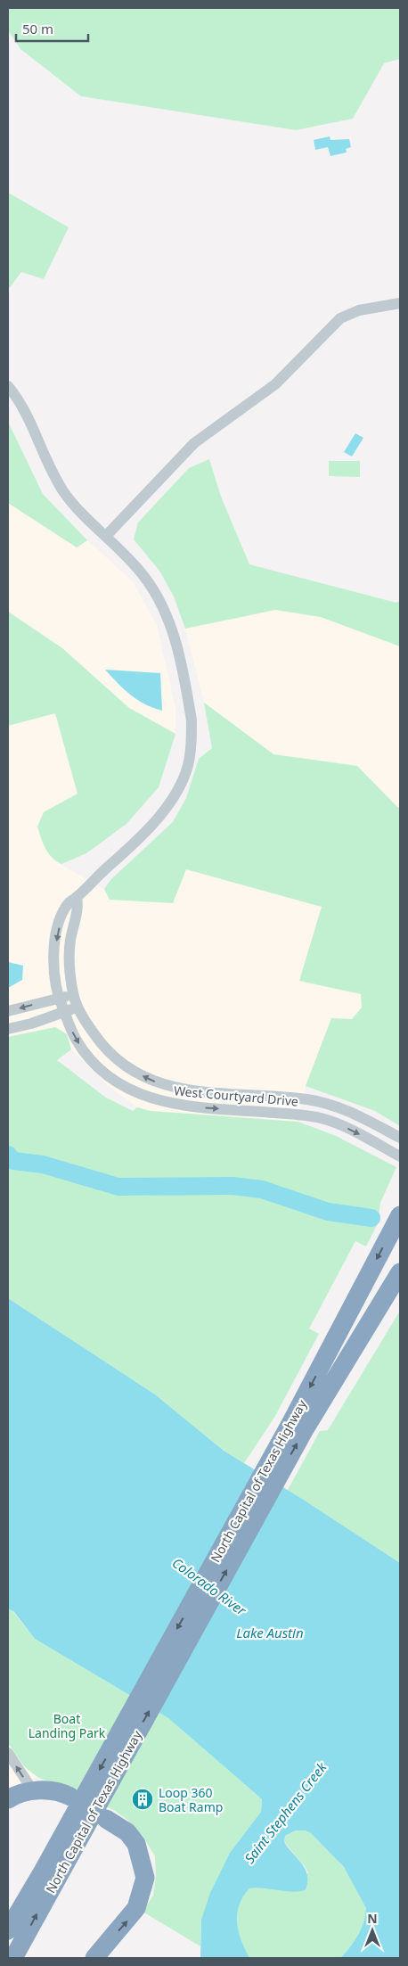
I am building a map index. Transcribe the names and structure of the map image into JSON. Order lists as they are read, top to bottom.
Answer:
{
  "streets": {
    "highway": ["North Capital of Texas Highway"],
    "street": ["West Courtyard Drive"]
  },
  "water": ["Colorado River", "Lake Austin", "Saint Stephens Creek"],
  "parks": ["Boat Landing Park"],
  "places": {
    "building": ["Loop 360 Boat Ramp"]
  },
  "scale_bar": "50 m",
  "north": "top"
}
